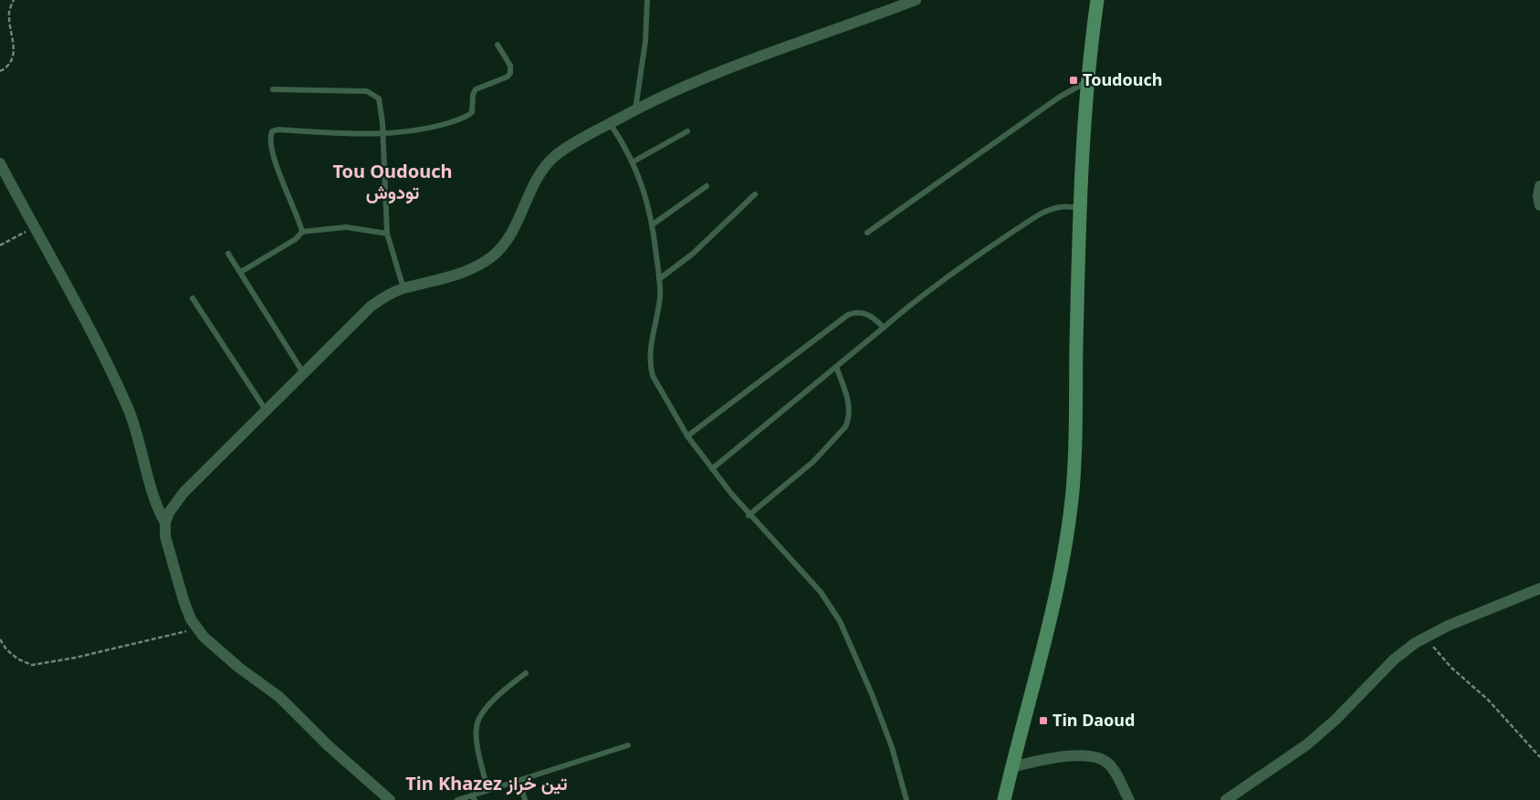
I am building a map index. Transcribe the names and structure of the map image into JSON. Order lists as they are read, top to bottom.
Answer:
{
  "districts": ["Tou Oudouch تودوش", "Tin Khazez تين خراز"],
  "places": {
    "transit": ["Toudouch", "Tin Daoud"]
  }
}
